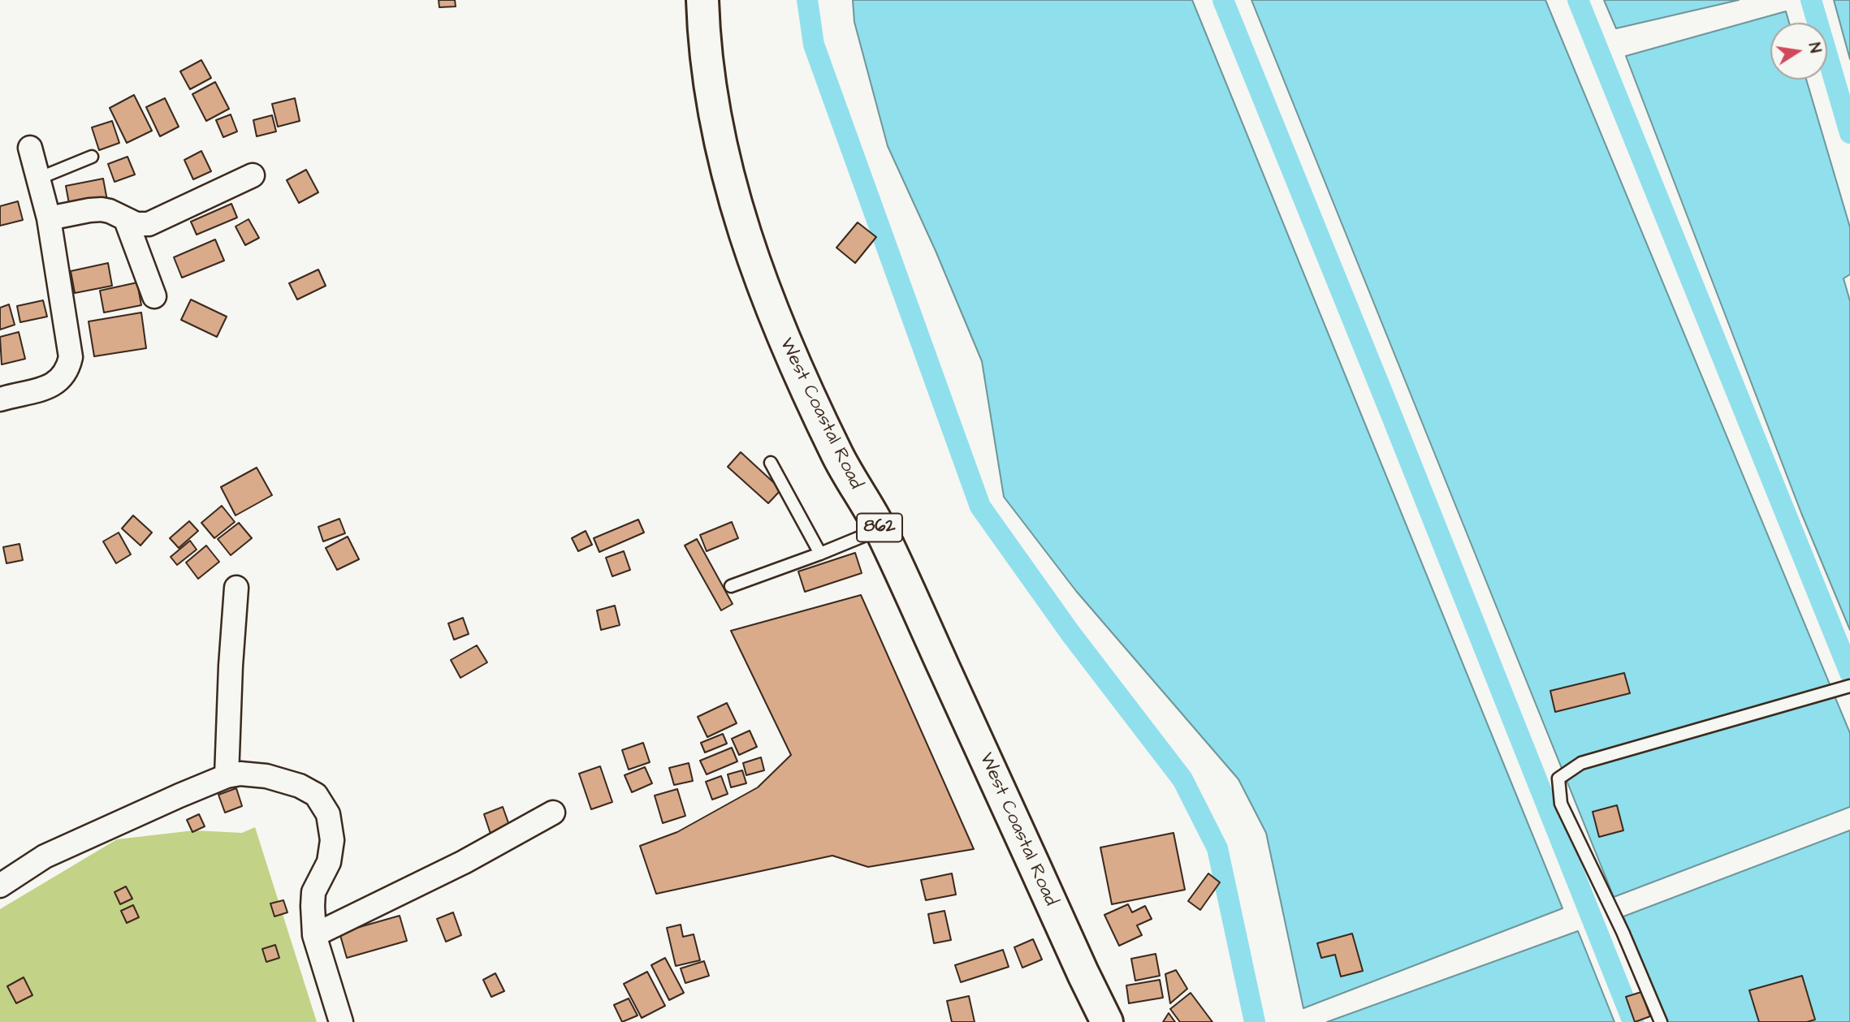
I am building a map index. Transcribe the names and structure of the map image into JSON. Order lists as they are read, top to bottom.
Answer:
{
  "streets": {
    "main road": ["West Coastal Road", "862"]
  },
  "north": "right"
}
